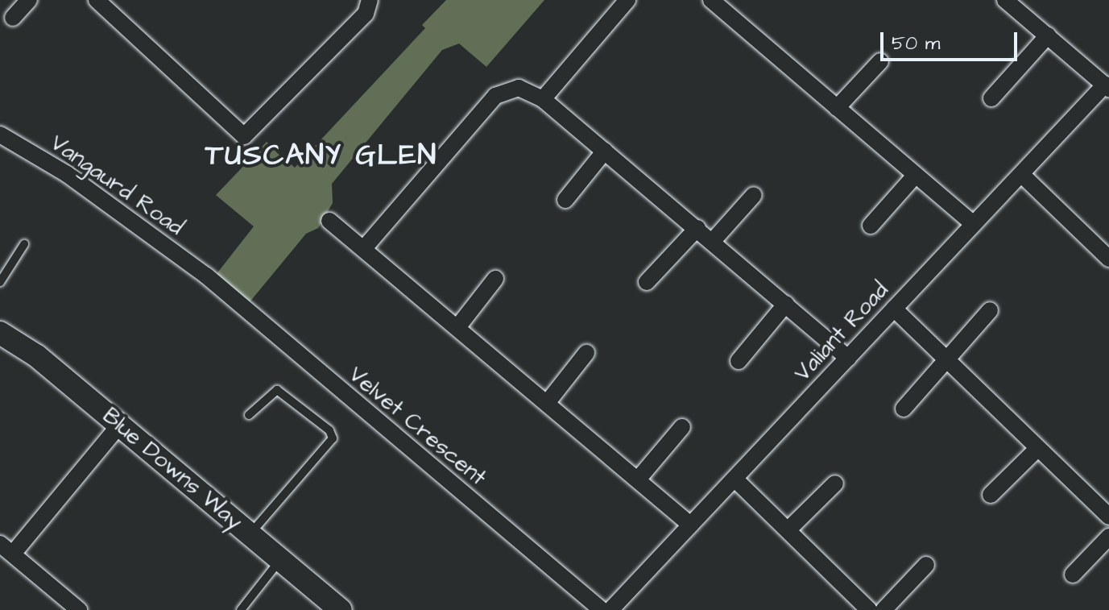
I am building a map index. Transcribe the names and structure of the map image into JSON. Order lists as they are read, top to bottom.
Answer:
{
  "streets": {
    "street": [
      "Vangaurd Road",
      "Valiant Road",
      "Velvet Crescent",
      "Blue Downs Way"
    ]
  },
  "crossings": [
    ["Vangaurd Road", "Velvet Crescent"]
  ],
  "districts": ["TUSCANY GLEN"],
  "scale_bar": "50 m"
}
